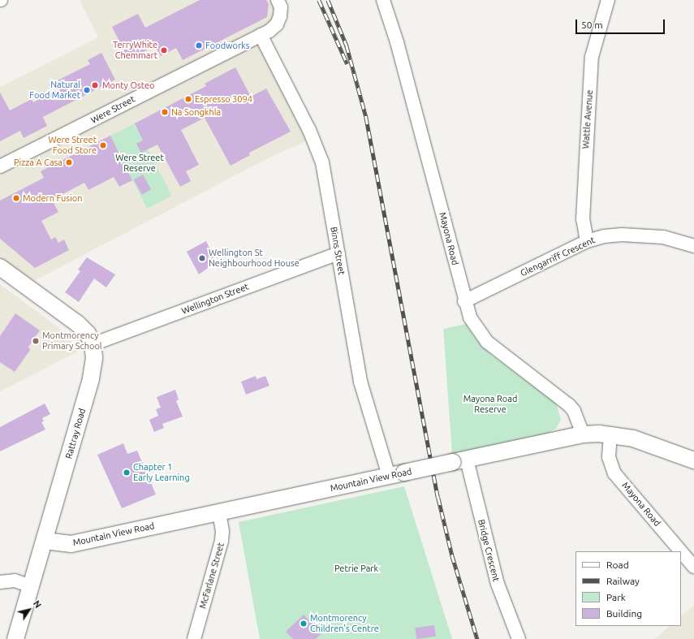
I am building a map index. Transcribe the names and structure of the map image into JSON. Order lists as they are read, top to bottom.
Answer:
{
  "streets": {
    "street": [
      "Were Street",
      "Wattle Avenue",
      "Mayona Road",
      "Binns Street",
      "Glengarriff Crescent",
      "Wellington Street",
      "Rattray Road",
      "Mountain View Road",
      "Bridge Crescent",
      "McFarlane Street"
    ]
  },
  "crossings": [
    ["Were Street", "Binns Street"],
    ["Wattle Avenue", "Glengarriff Crescent"],
    ["Mayona Road", "Glengarriff Crescent"],
    ["Mayona Road", "Mountain View Road"],
    ["Binns Street", "Wellington Street"],
    ["Binns Street", "Mountain View Road"],
    ["Wellington Street", "Rattray Road"],
    ["Rattray Road", "Mountain View Road"],
    ["Mountain View Road", "Bridge Crescent"],
    ["Mountain View Road", "McFarlane Street"]
  ],
  "parks": ["Were Street Reserve", "Mayona Road Reserve", "Petrie Park"],
  "places": [
    "Foodworks",
    "TerryWhite Chemmart",
    "Monty Osteo",
    "Natural Food Market",
    "Espresso 3094",
    "Na Songkhla",
    "Were Street Food Store",
    "Pizza A Casa",
    "Modern Fusion",
    "Wellington St Neighbourhood House",
    "Montmorency Primary School",
    "Chapter 1 Early Learning",
    "Montmorency Children's Centre"
  ],
  "legend": [
    "Road",
    "Railway",
    "Park",
    "Building"
  ],
  "scale_bar": "50 m",
  "north": "top right"
}
